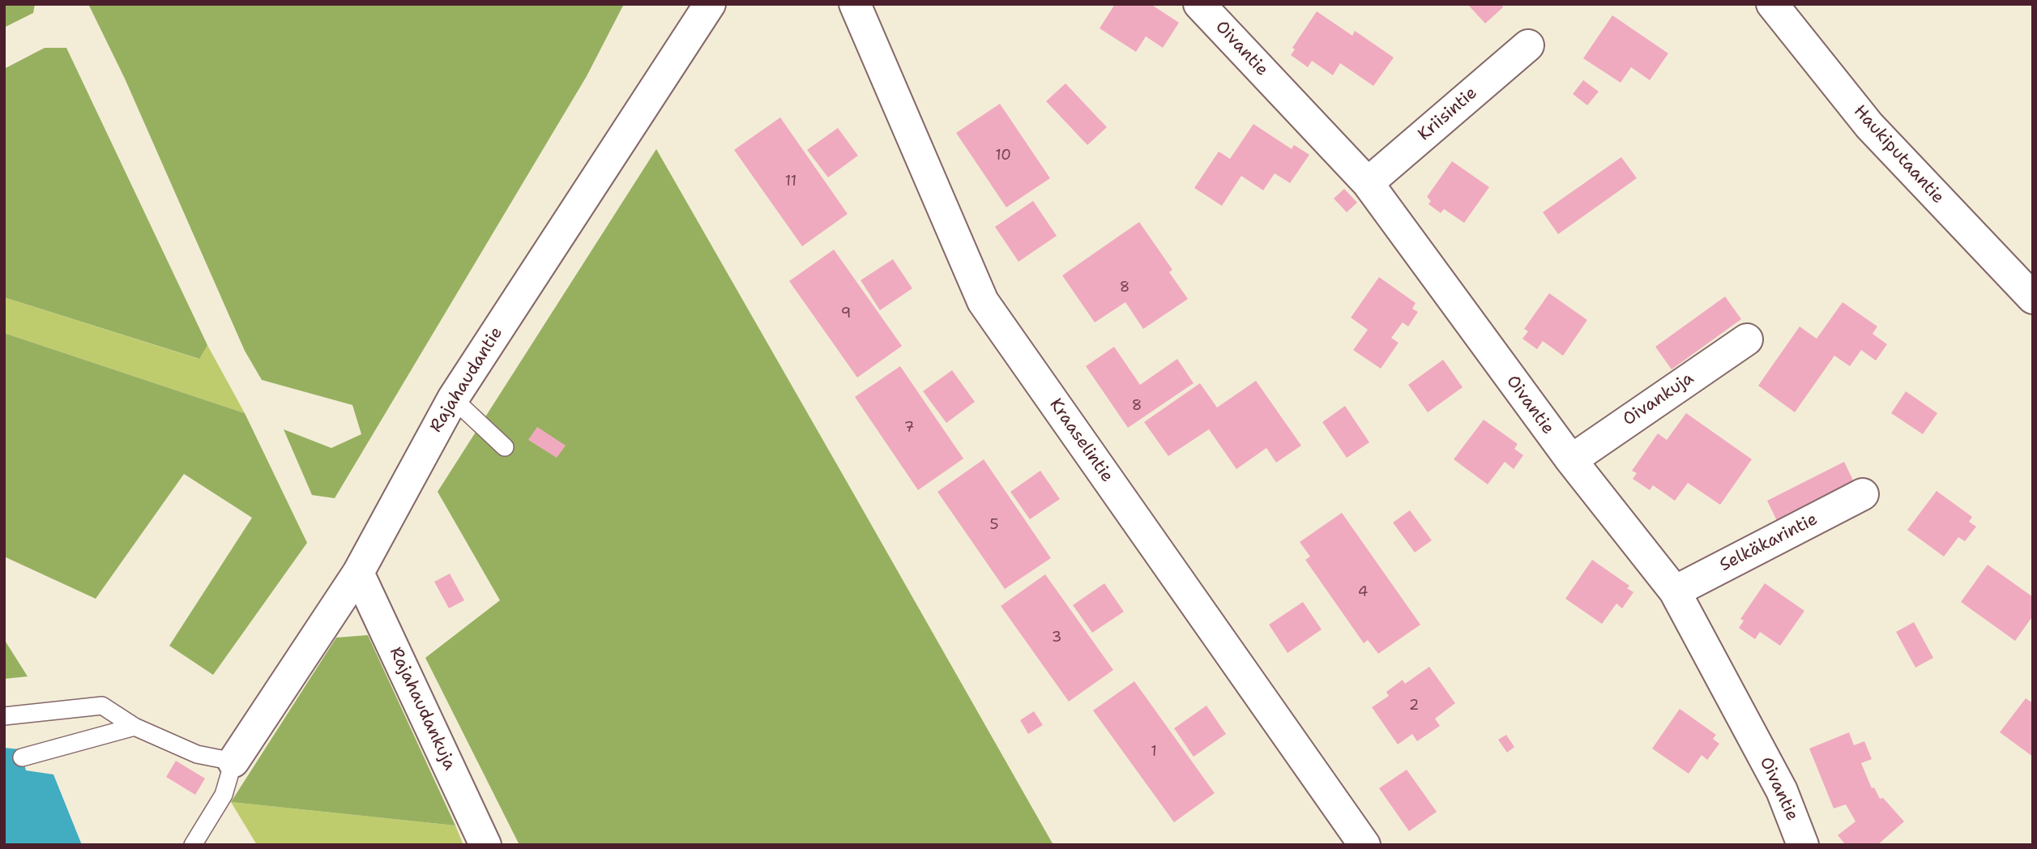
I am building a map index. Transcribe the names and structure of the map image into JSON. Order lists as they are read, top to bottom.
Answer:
{
  "streets": {
    "street": [
      "Oivantie",
      "Kriisintie",
      "Haukiputaantie",
      "Rajahaudantie",
      "Oivankuja",
      "Kraaselintie",
      "Selkäkarintie",
      "Rajahaudankuja"
    ]
  },
  "crossings": [
    ["Oivantie", "Kriisintie"],
    ["Oivantie", "Oivankuja"],
    ["Oivantie", "Selkäkarintie"],
    ["Rajahaudantie", "Rajahaudankuja"]
  ],
  "house_numbers": [
    "10",
    "11",
    "8",
    "9",
    "8",
    "7",
    "5",
    "4",
    "3",
    "2",
    "1"
  ]
}
